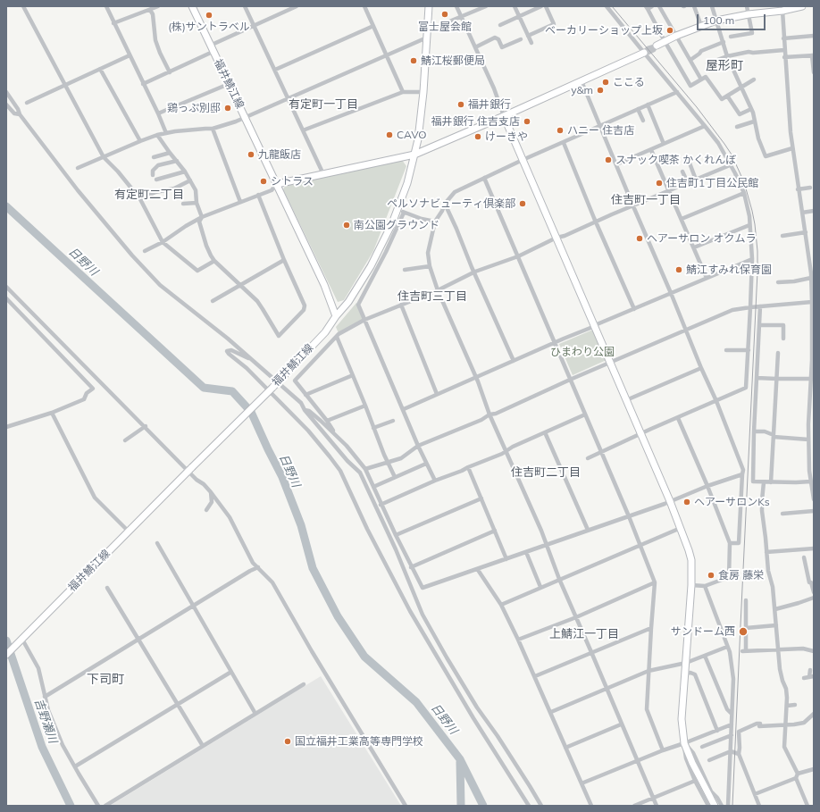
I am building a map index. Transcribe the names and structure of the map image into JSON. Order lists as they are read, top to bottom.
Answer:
{
  "streets": {
    "street": ["福井鯖江線"]
  },
  "districts": [
    "屋形町",
    "有定町一丁目",
    "有定町二丁目",
    "住吉町一丁目",
    "住吉町三丁目",
    "住吉町二丁目",
    "上鯖江一丁目",
    "下司町"
  ],
  "water": ["日野川", "吉野瀬川"],
  "parks": ["ひまわり公園"],
  "places": [
    "富士屋会館",
    "(株)サントラベル",
    "ベーカリーショップ上坂",
    "鯖江桜郵便局",
    "ここる",
    "y&m",
    "福井銀行",
    "鶏っぷ別邸",
    "福井銀行 住吉支店",
    "ハニー 住吉店",
    "CAVO",
    "けーきや",
    "九龍飯店",
    "スナック喫茶 かくれんぼ",
    "シトラス",
    "住吉町1丁目公民館",
    "ペルソナビューティ倶楽部",
    "南公園グラウンド",
    "ヘアーサロン オクムラ",
    "鯖江すみれ保育園",
    "ヘアーサロンKs",
    "食房 藤栄",
    "サンドーム西",
    "国立福井工業高等専門学校"
  ],
  "scale_bar": "100 m"
}
